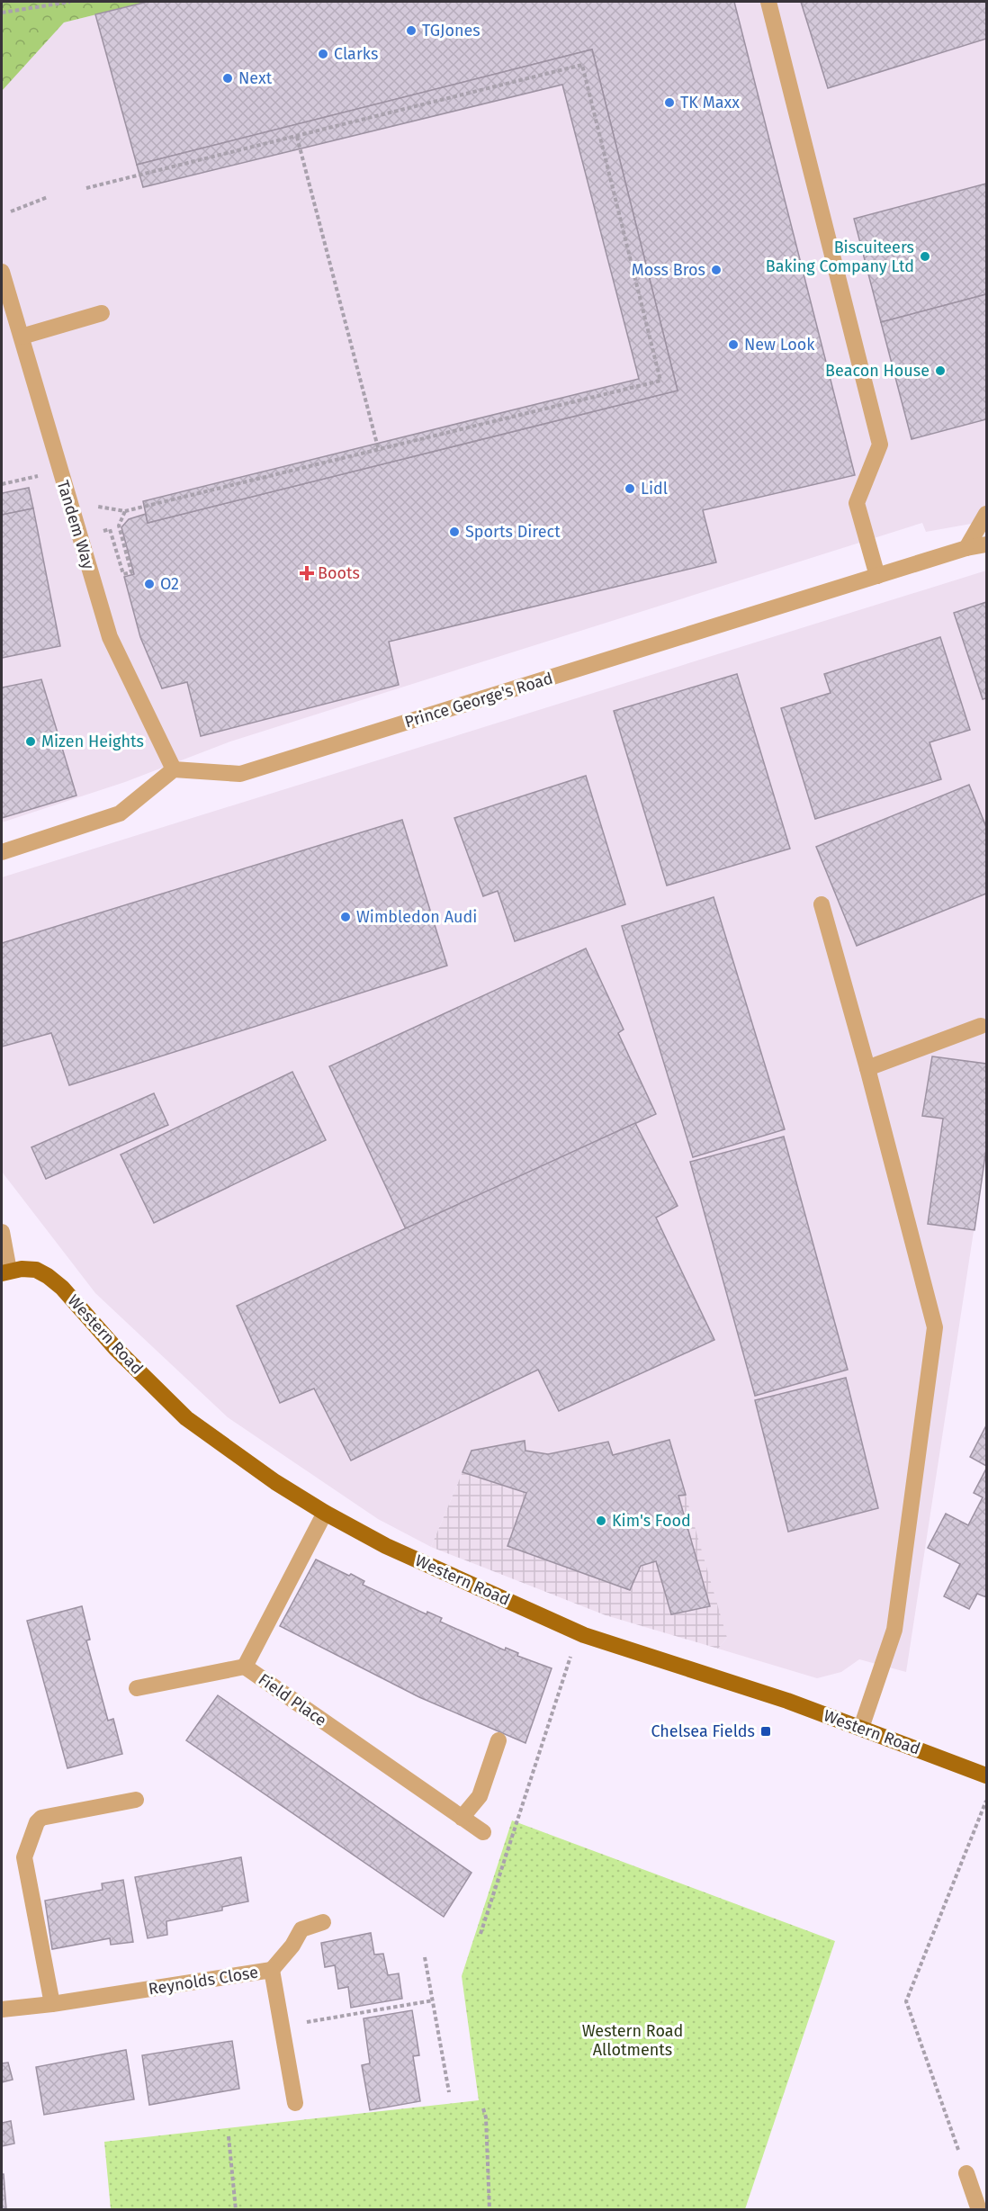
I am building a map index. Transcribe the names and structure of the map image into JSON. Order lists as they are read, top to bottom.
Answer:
{
  "streets": {
    "main road": ["Western Road"],
    "street": [
      "Tandem Way",
      "Prince George's Road",
      "Field Place",
      "Reynolds Close"
    ]
  },
  "crossings": [
    ["Tandem Way", "Prince George's Road"],
    ["Western Road", "Field Place"]
  ],
  "parks": ["Western Road Allotments"],
  "places": {
    "other": [
      "TGJones",
      "Clarks",
      "Next",
      "TK Maxx",
      "Biscuiteers Baking Company Ltd",
      "Moss Bros",
      "New Look",
      "Beacon House",
      "Lidl",
      "Sports Direct",
      "O2",
      "Mizen Heights",
      "Wimbledon Audi",
      "Kim's Food"
    ],
    "health": ["Boots"],
    "transit": ["Chelsea Fields"]
  }
}
